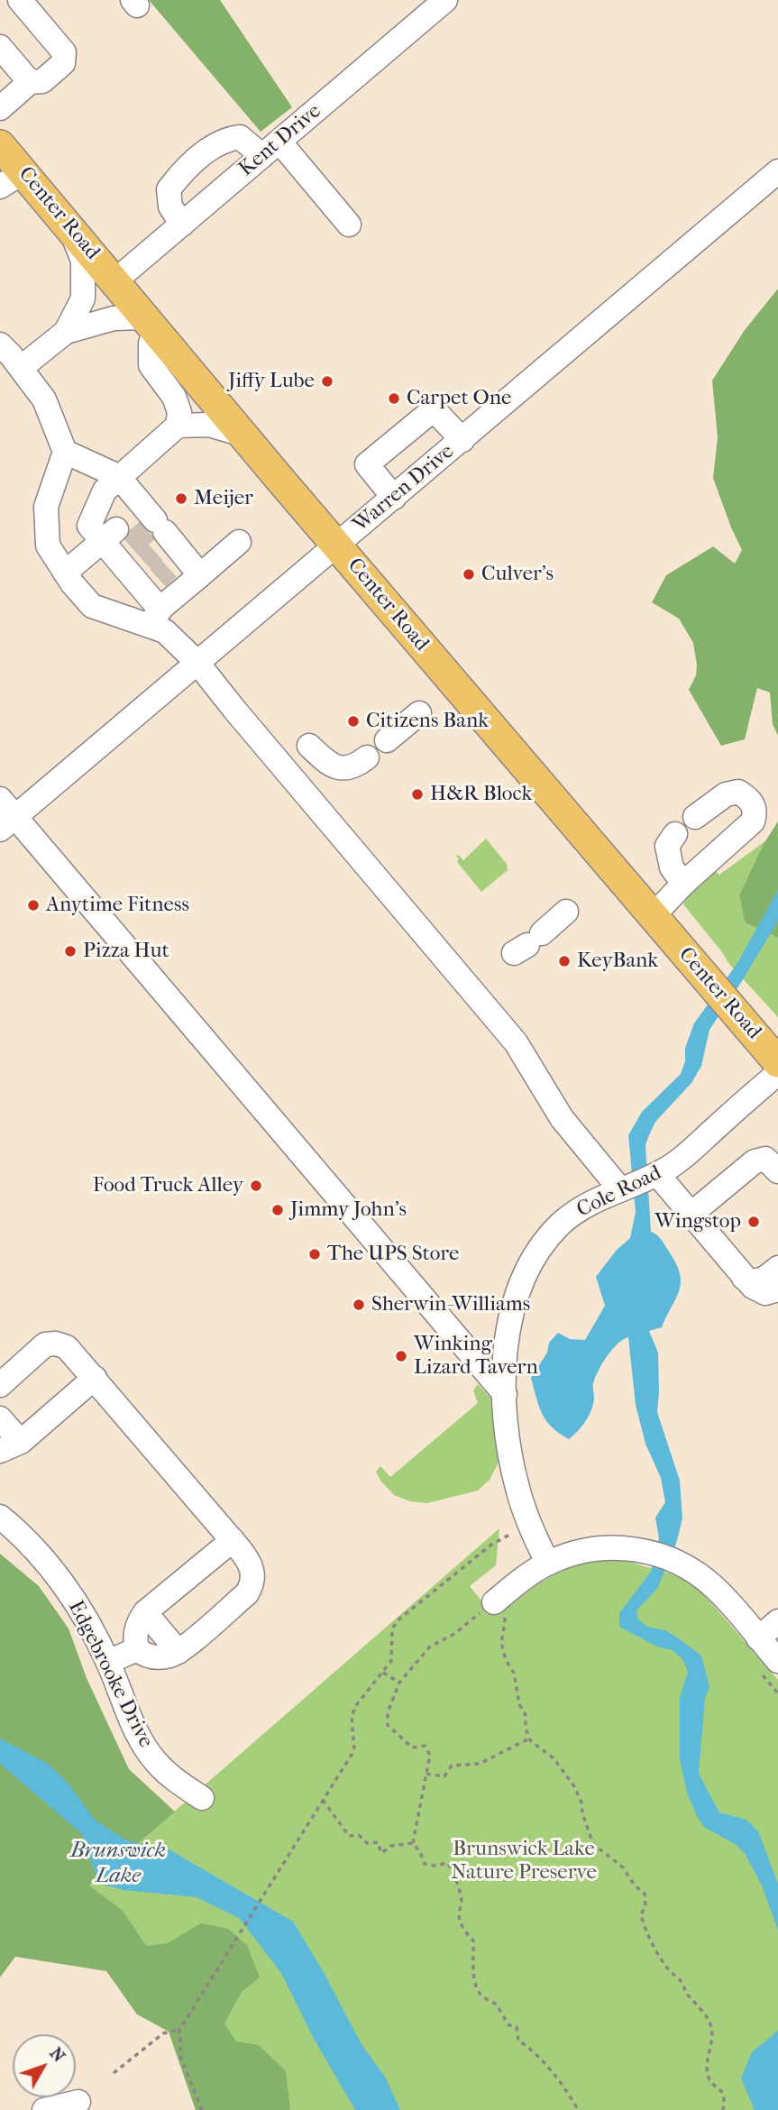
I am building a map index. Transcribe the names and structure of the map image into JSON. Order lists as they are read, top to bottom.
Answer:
{
  "streets": {
    "main road": ["Center Road"],
    "street": [
      "Kent Drive",
      "Warren Drive",
      "Cole Road",
      "Edgebrooke Drive"
    ]
  },
  "crossings": [
    ["Kent Drive", "Center Road"],
    ["Center Road", "Warren Drive"]
  ],
  "water": ["Brunswick Lake"],
  "parks": ["Brunswick Lake Nature Preserve"],
  "places": [
    "Jiffy Lube",
    "Carpet One",
    "Meijer",
    "Culver's",
    "Citizens Bank",
    "H&R Block",
    "Anytime Fitness",
    "Pizza Hut",
    "KeyBank",
    "Food Truck Alley",
    "Jimmy John's",
    "Wingstop",
    "The UPS Store",
    "Sherwin-Williams",
    "Winking Lizard Tavern"
  ],
  "north": "top right"
}
